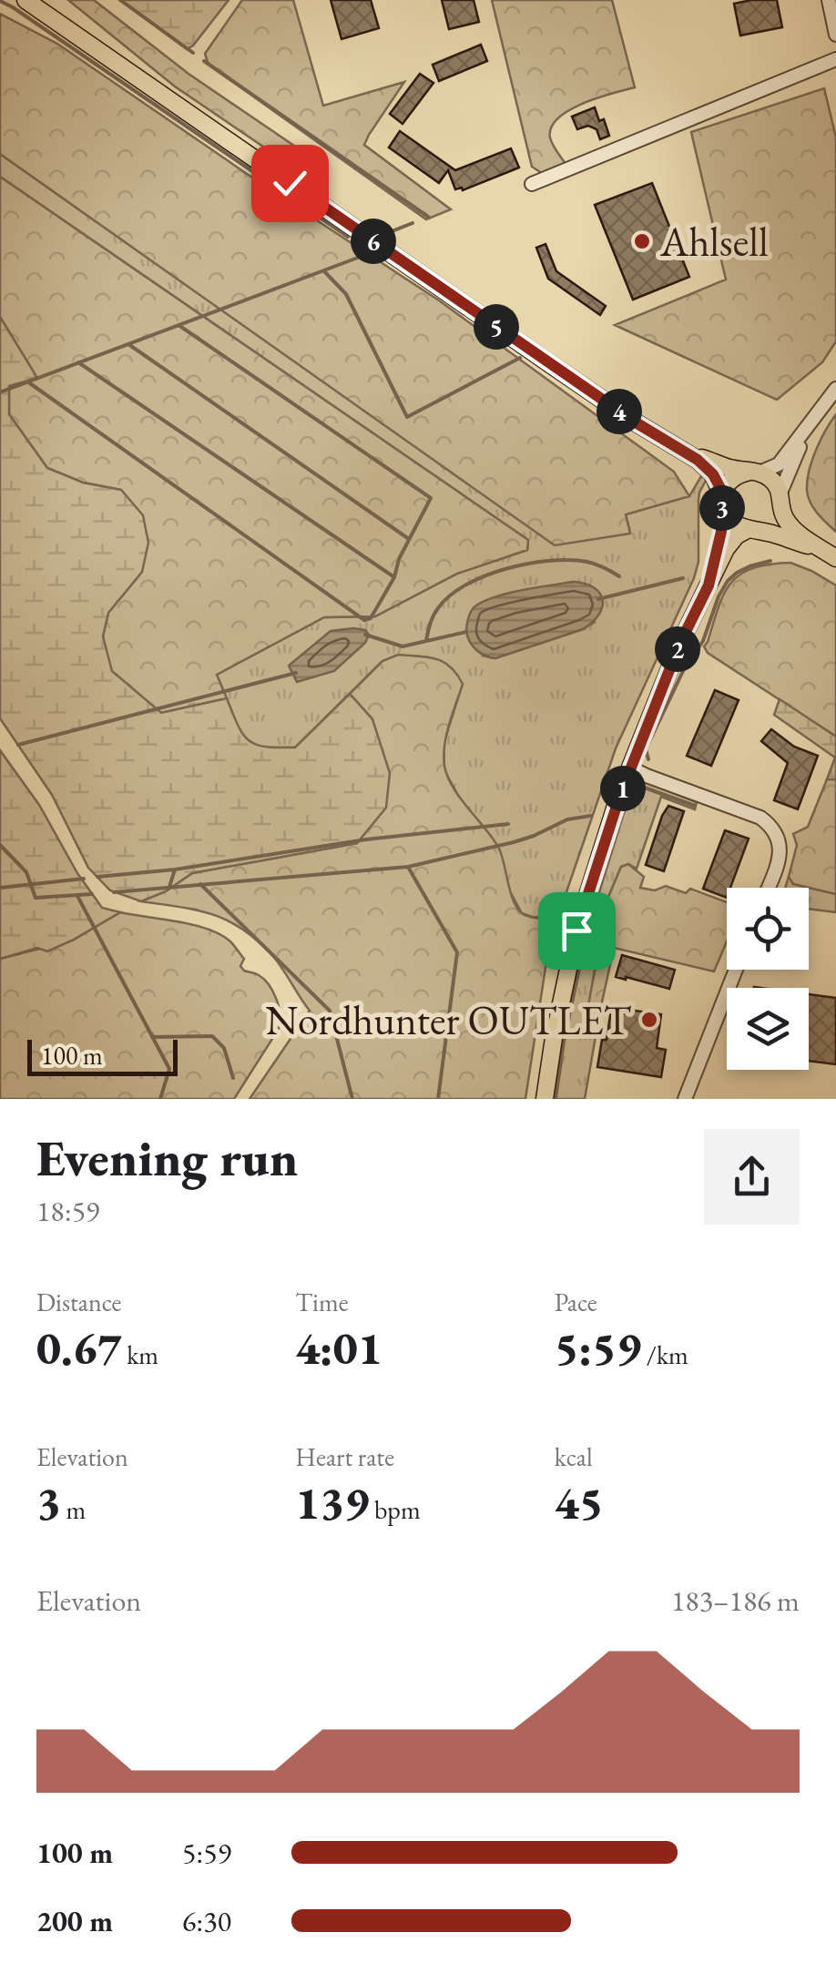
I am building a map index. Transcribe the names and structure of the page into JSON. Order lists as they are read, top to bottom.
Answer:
{
  "places": ["Ahlsell", "Nordhunter OUTLET"],
  "scale_bar": "100 m",
  "page": {
    "pins": [
      "6",
      "5",
      "4",
      "3",
      "2",
      "1"
    ],
    "scale": "100 m",
    "heading": ["Evening run", "18:59"],
    "stats": [
      ["Distance", "0.67 km"],
      ["Time", "4:01"],
      ["Pace", "5:59 /km"],
      ["Elevation", "3 m"],
      ["Heart rate", "139 bpm"],
      ["kcal", "45"]
    ],
    "chart": ["Elevation", "183–186 m"],
    "list": [
      {
        "name": "100 m",
        "note": "5:59"
      },
      {
        "name": "200 m",
        "note": "6:30"
      }
    ]
  }
}
